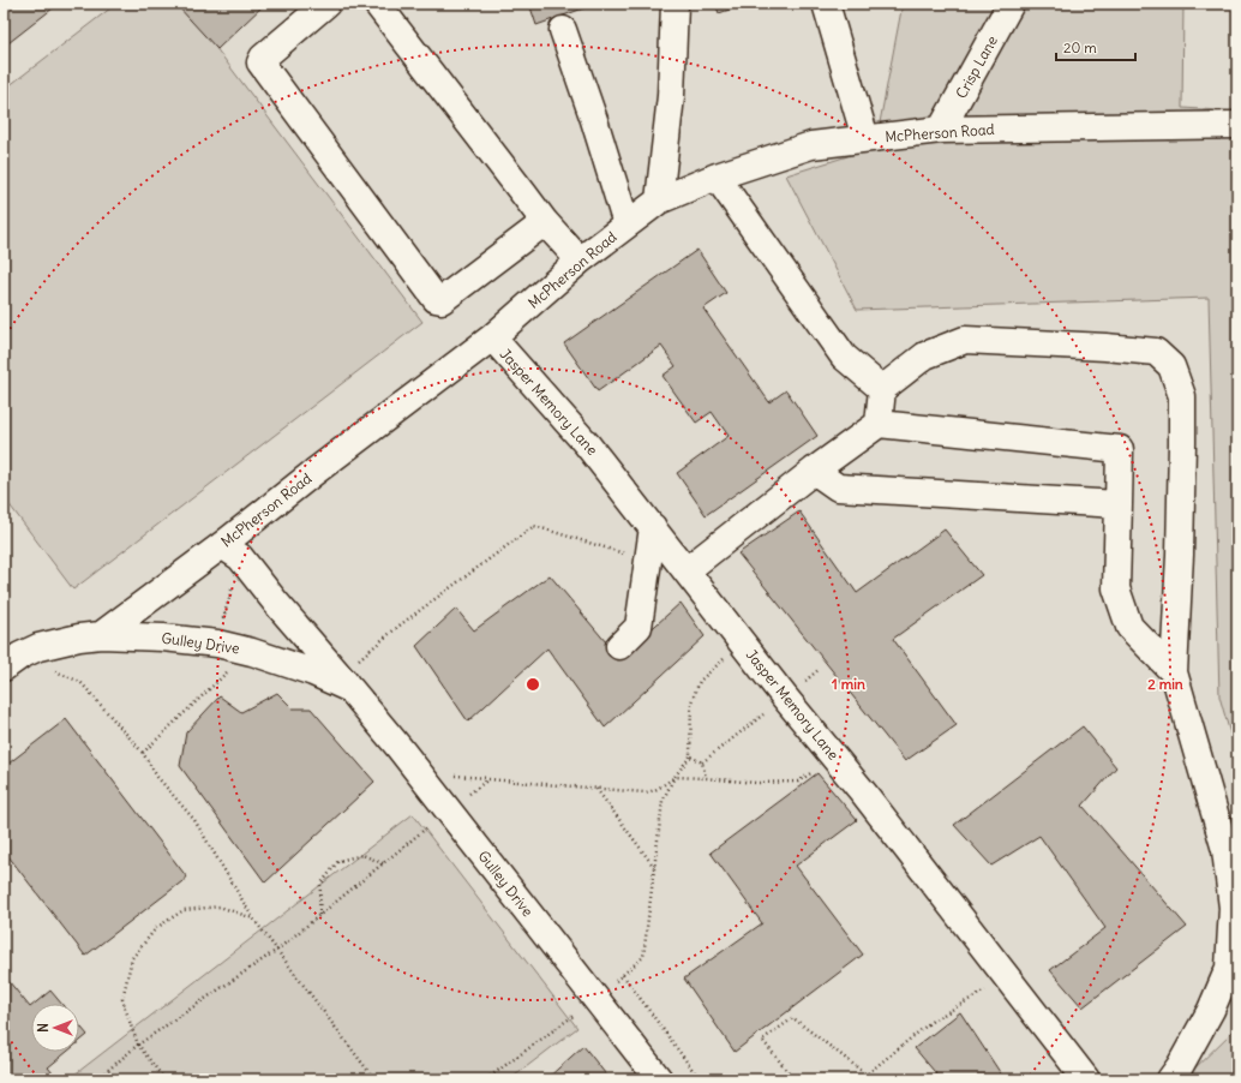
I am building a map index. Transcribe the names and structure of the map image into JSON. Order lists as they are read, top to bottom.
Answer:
{
  "streets": {
    "street": [
      "Crisp Lane",
      "McPherson Road",
      "Jasper Memory Lane",
      "Gulley Drive"
    ]
  },
  "crossings": [
    ["Crisp Lane", "McPherson Road"],
    ["McPherson Road", "Jasper Memory Lane"],
    ["McPherson Road", "Gulley Drive"]
  ],
  "scale_bar": "20 m",
  "north": "left",
  "rings": ["1 min", "2 min"]
}
